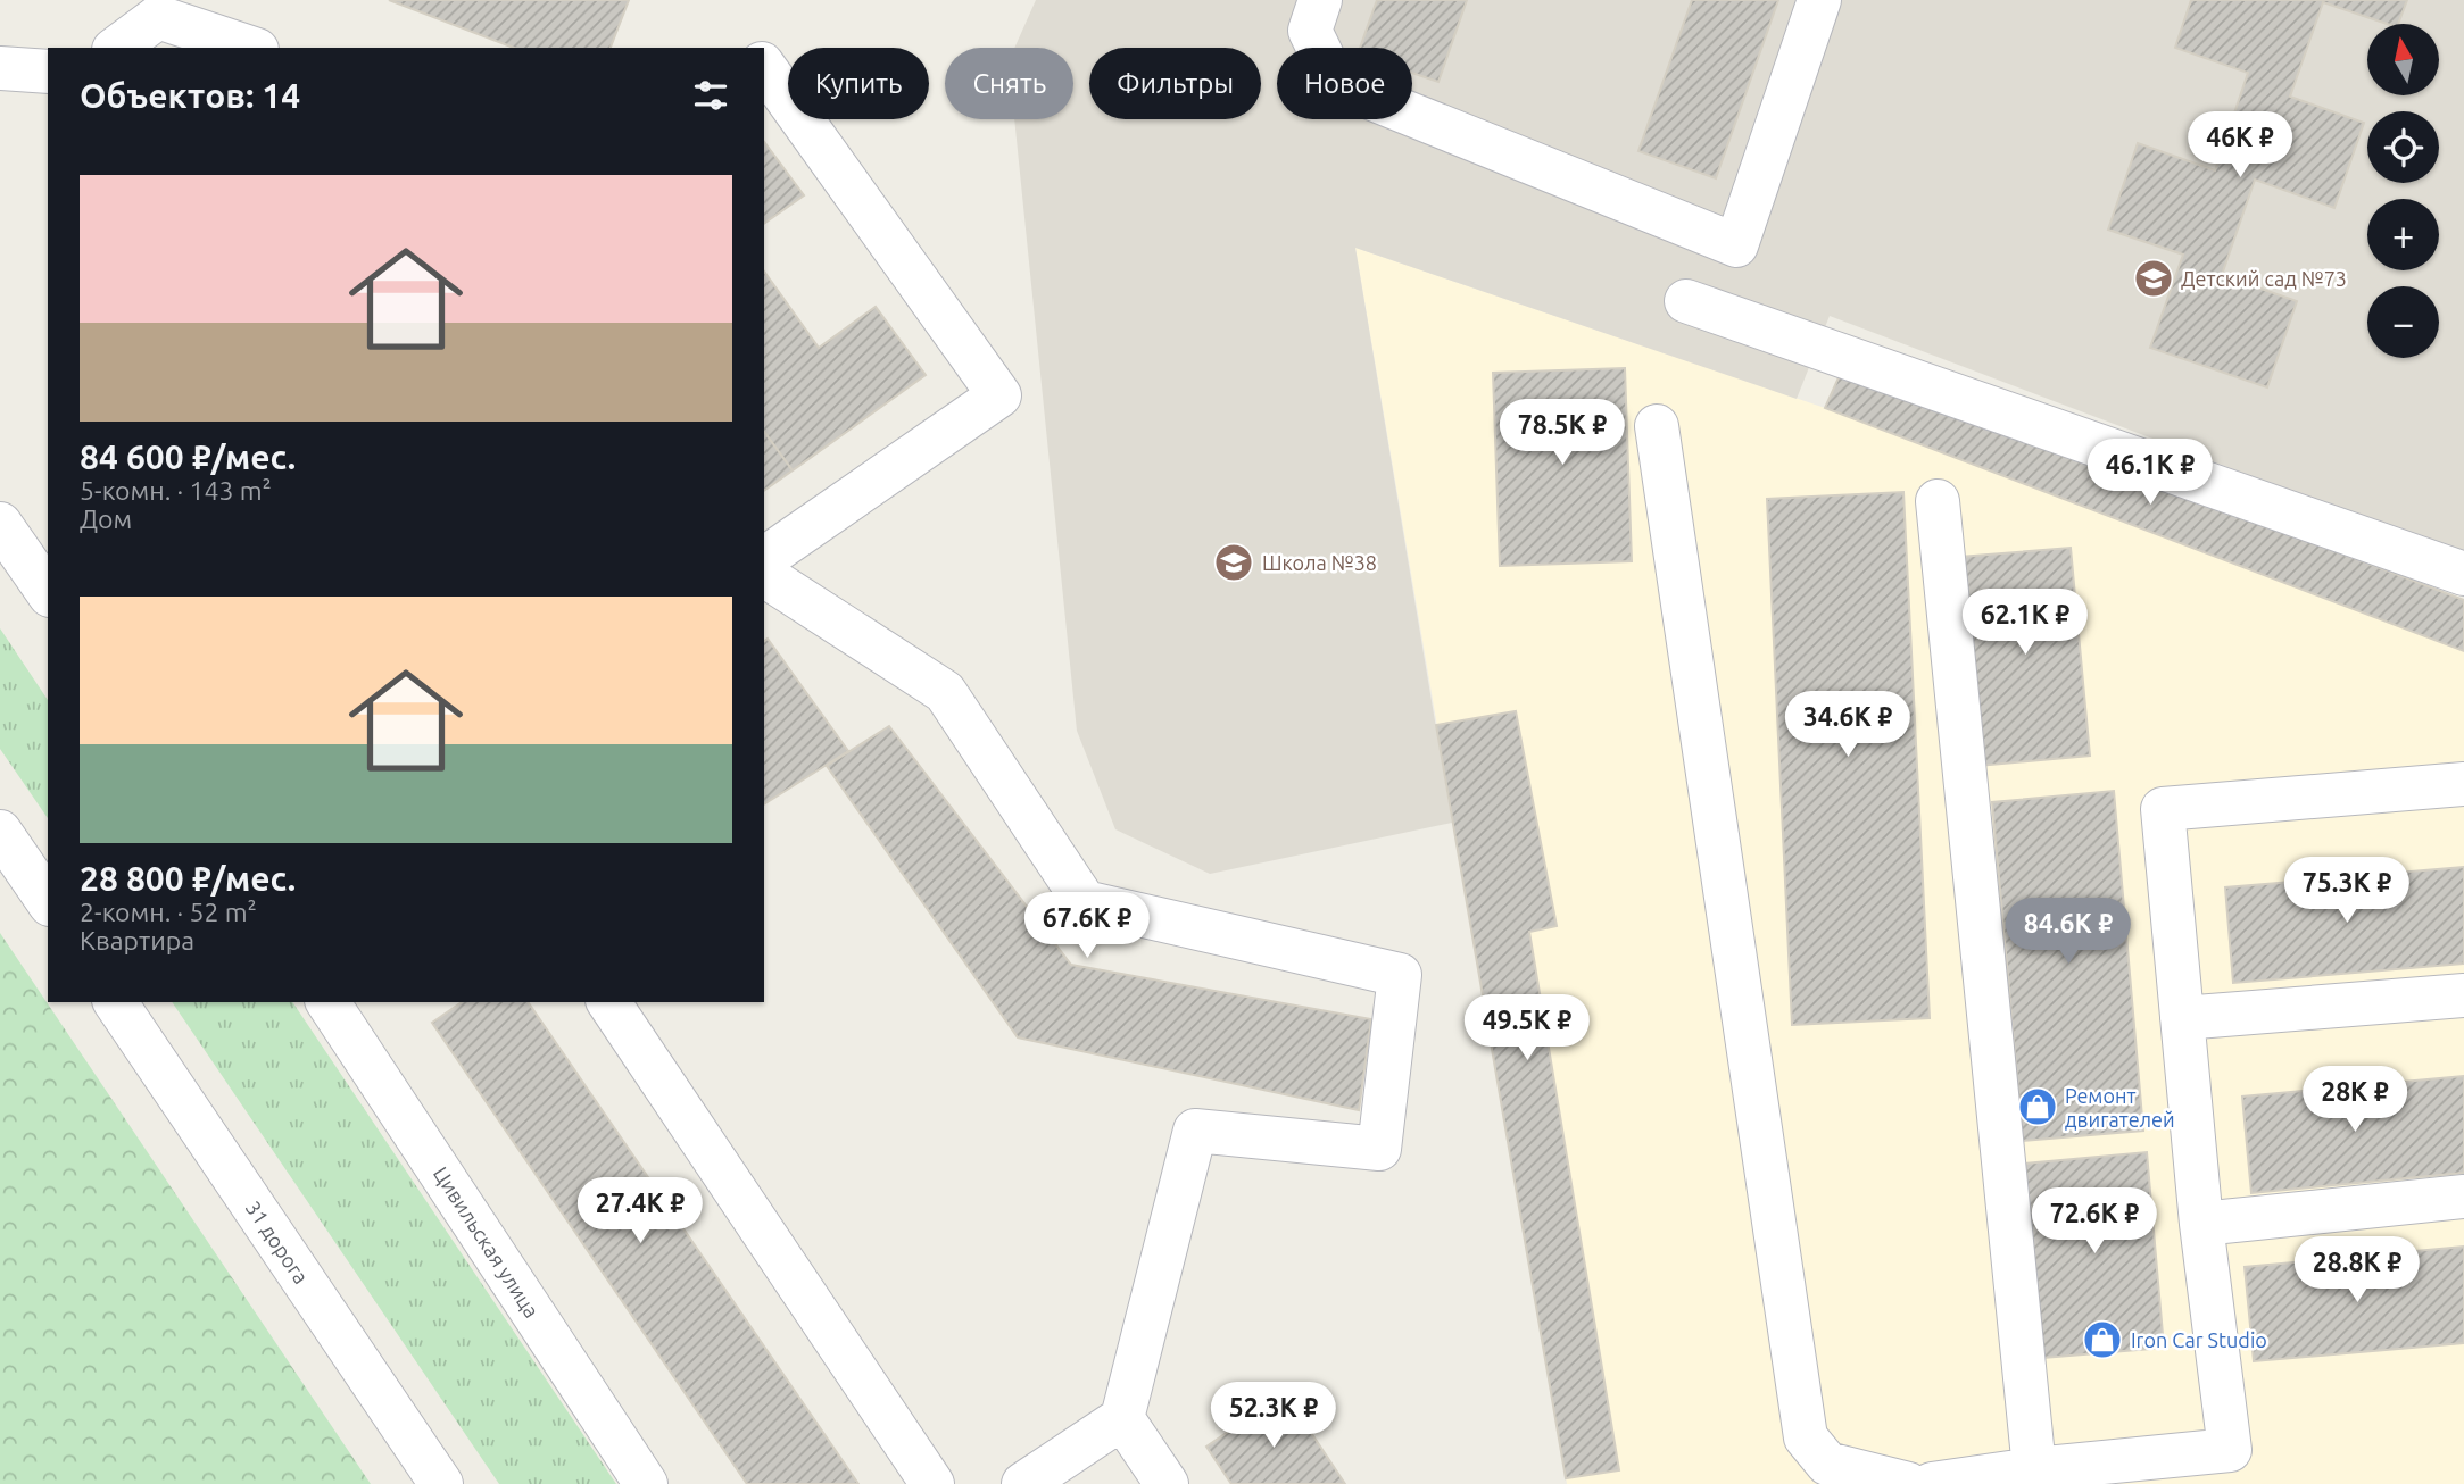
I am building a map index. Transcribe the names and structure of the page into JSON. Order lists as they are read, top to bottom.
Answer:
{
  "streets": {
    "street": ["31 дорога", "Цивильская улица"]
  },
  "places": {
    "school or university": ["Детский сад №73", "Школа №38"],
    "shop": ["Ремонт двигателей", "Iron Car Studio"]
  },
  "north": "top",
  "page": {
    "map_buttons": ["+", "−"],
    "chip": [
      "Купить",
      "Снять",
      "Фильтры",
      "Новое"
    ],
    "heading": "Объектов: 14",
    "price": [
      "46K ₽",
      "78.5K ₽",
      "46.1K ₽",
      "62.1K ₽",
      "34.6K ₽",
      "75.3K ₽",
      "67.6K ₽",
      "84.6K ₽",
      "49.5K ₽",
      "28K ₽",
      "27.4K ₽",
      "72.6K ₽",
      "28.8K ₽",
      "52.3K ₽"
    ],
    "list": [
      {
        "name": "84 600 ₽/мес.",
        "note": "5-комн. · 143 m² · Дом"
      },
      {
        "name": "28 800 ₽/мес.",
        "note": "2-комн. · 52 m² · Квартира"
      }
    ]
  }
}
